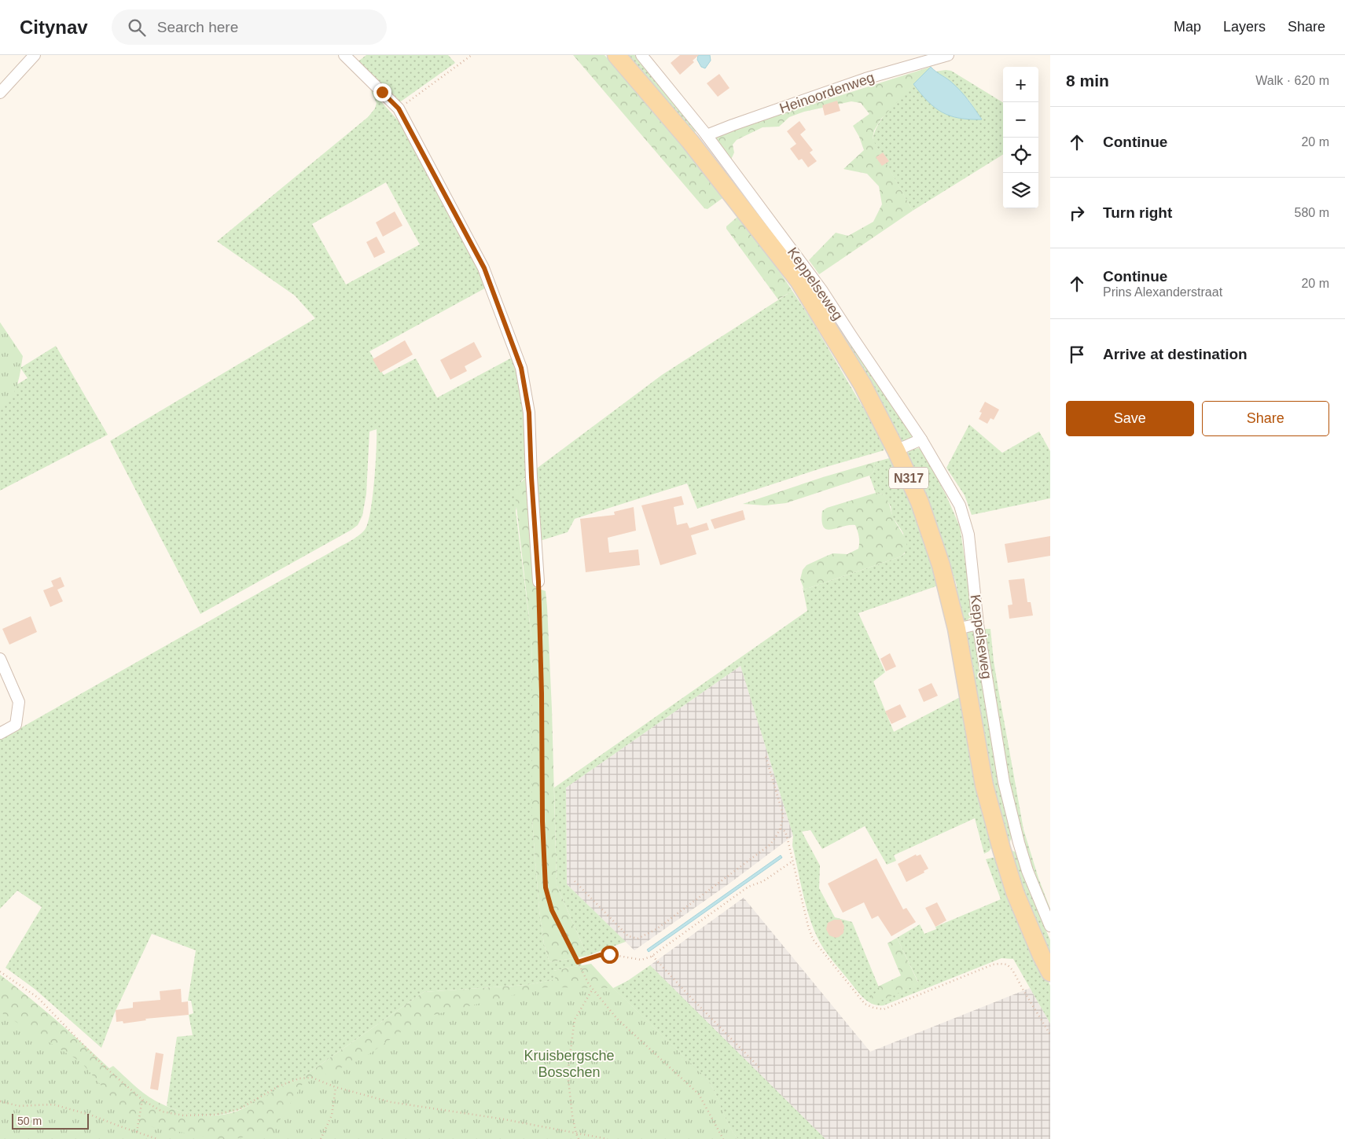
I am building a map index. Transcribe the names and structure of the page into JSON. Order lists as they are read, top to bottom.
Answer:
{
  "streets": {
    "main road": ["Keppelseweg", "N317"],
    "street": ["Heinoordenweg"]
  },
  "crossings": [
    ["Heinoordenweg", "Keppelseweg"]
  ],
  "parks": ["Kruisbergsche Bosschen"],
  "scale_bar": "50 m",
  "page": {
    "header": "Citynav",
    "search": "Search here",
    "nav": ["Map", "Layers", "Share"],
    "heading": ["8 min", "Walk · 620 m"],
    "map_buttons": ["+", "−"],
    "list": [
      ["Continue", "20 m"],
      ["Turn right", "580 m"],
      ["Continue", "Prins Alexanderstraat", "20 m"],
      "Arrive at destination"
    ],
    "buttons": ["Save", "Share"],
    "scale": "50 m"
  }
}
